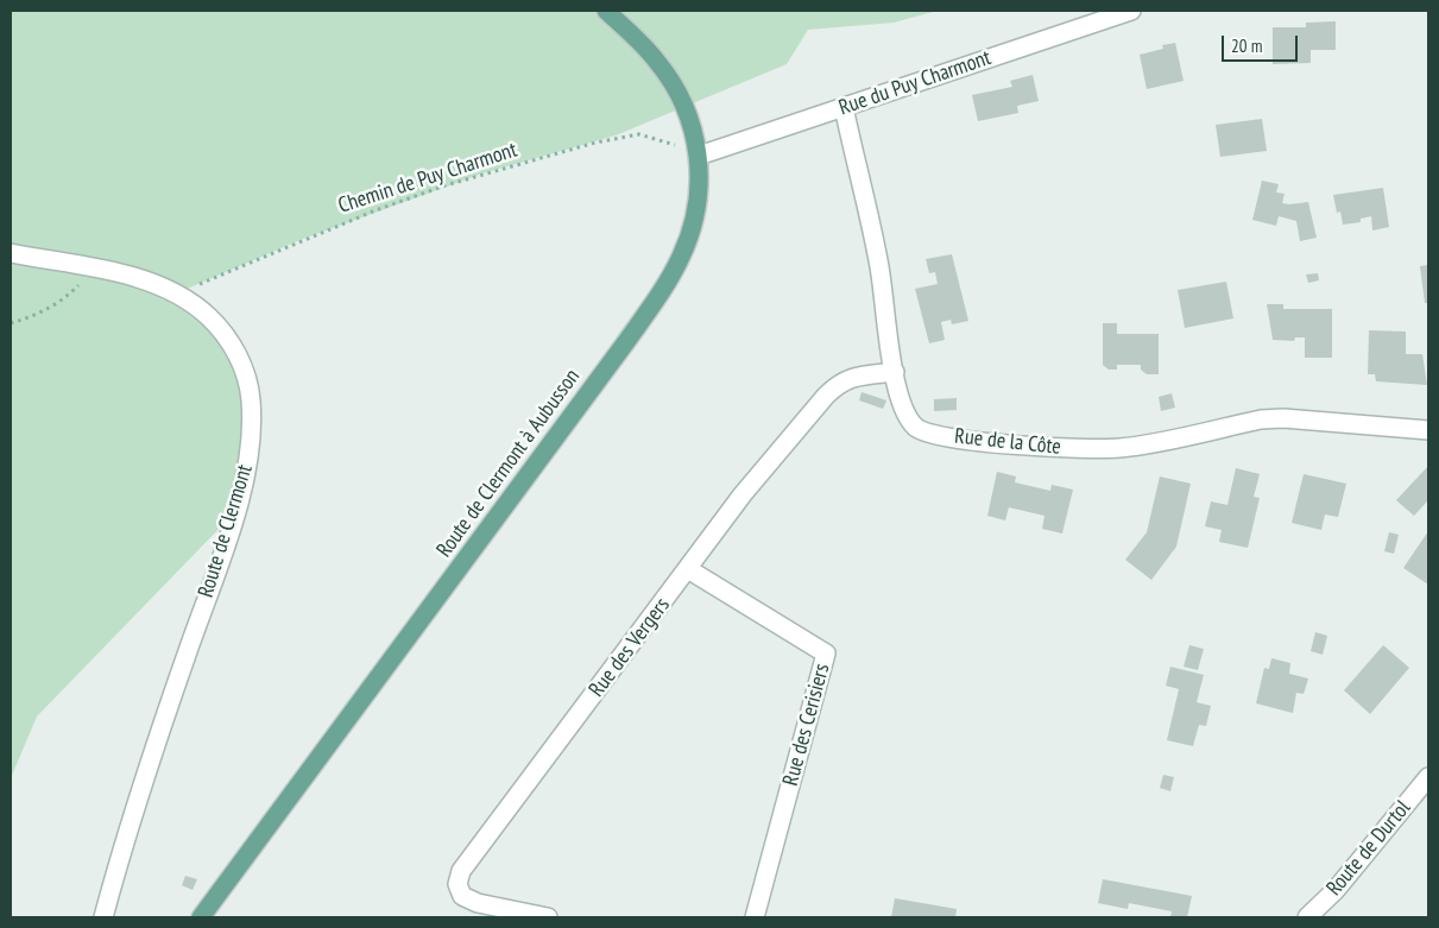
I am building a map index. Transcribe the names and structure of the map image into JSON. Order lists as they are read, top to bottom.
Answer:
{
  "streets": {
    "main road": ["Route de Clermont à Aubusson"],
    "street": [
      "Rue du Puy Charmont",
      "Rue de la Côte",
      "Route de Clermont",
      "Rue des Vergers",
      "Rue des Cerisiers",
      "Route de Durtol"
    ],
    "path": ["Chemin de Puy Charmont"]
  },
  "crossings": [
    ["Rue du Puy Charmont", "Chemin de Puy Charmont"],
    ["Rue du Puy Charmont", "Rue de la Côte"],
    ["Rue du Puy Charmont", "Route de Clermont à Aubusson"],
    ["Chemin de Puy Charmont", "Route de Clermont à Aubusson"],
    ["Chemin de Puy Charmont", "Route de Clermont"],
    ["Rue de la Côte", "Rue des Vergers"],
    ["Rue des Vergers", "Rue des Cerisiers"]
  ],
  "scale_bar": "20 m"
}
